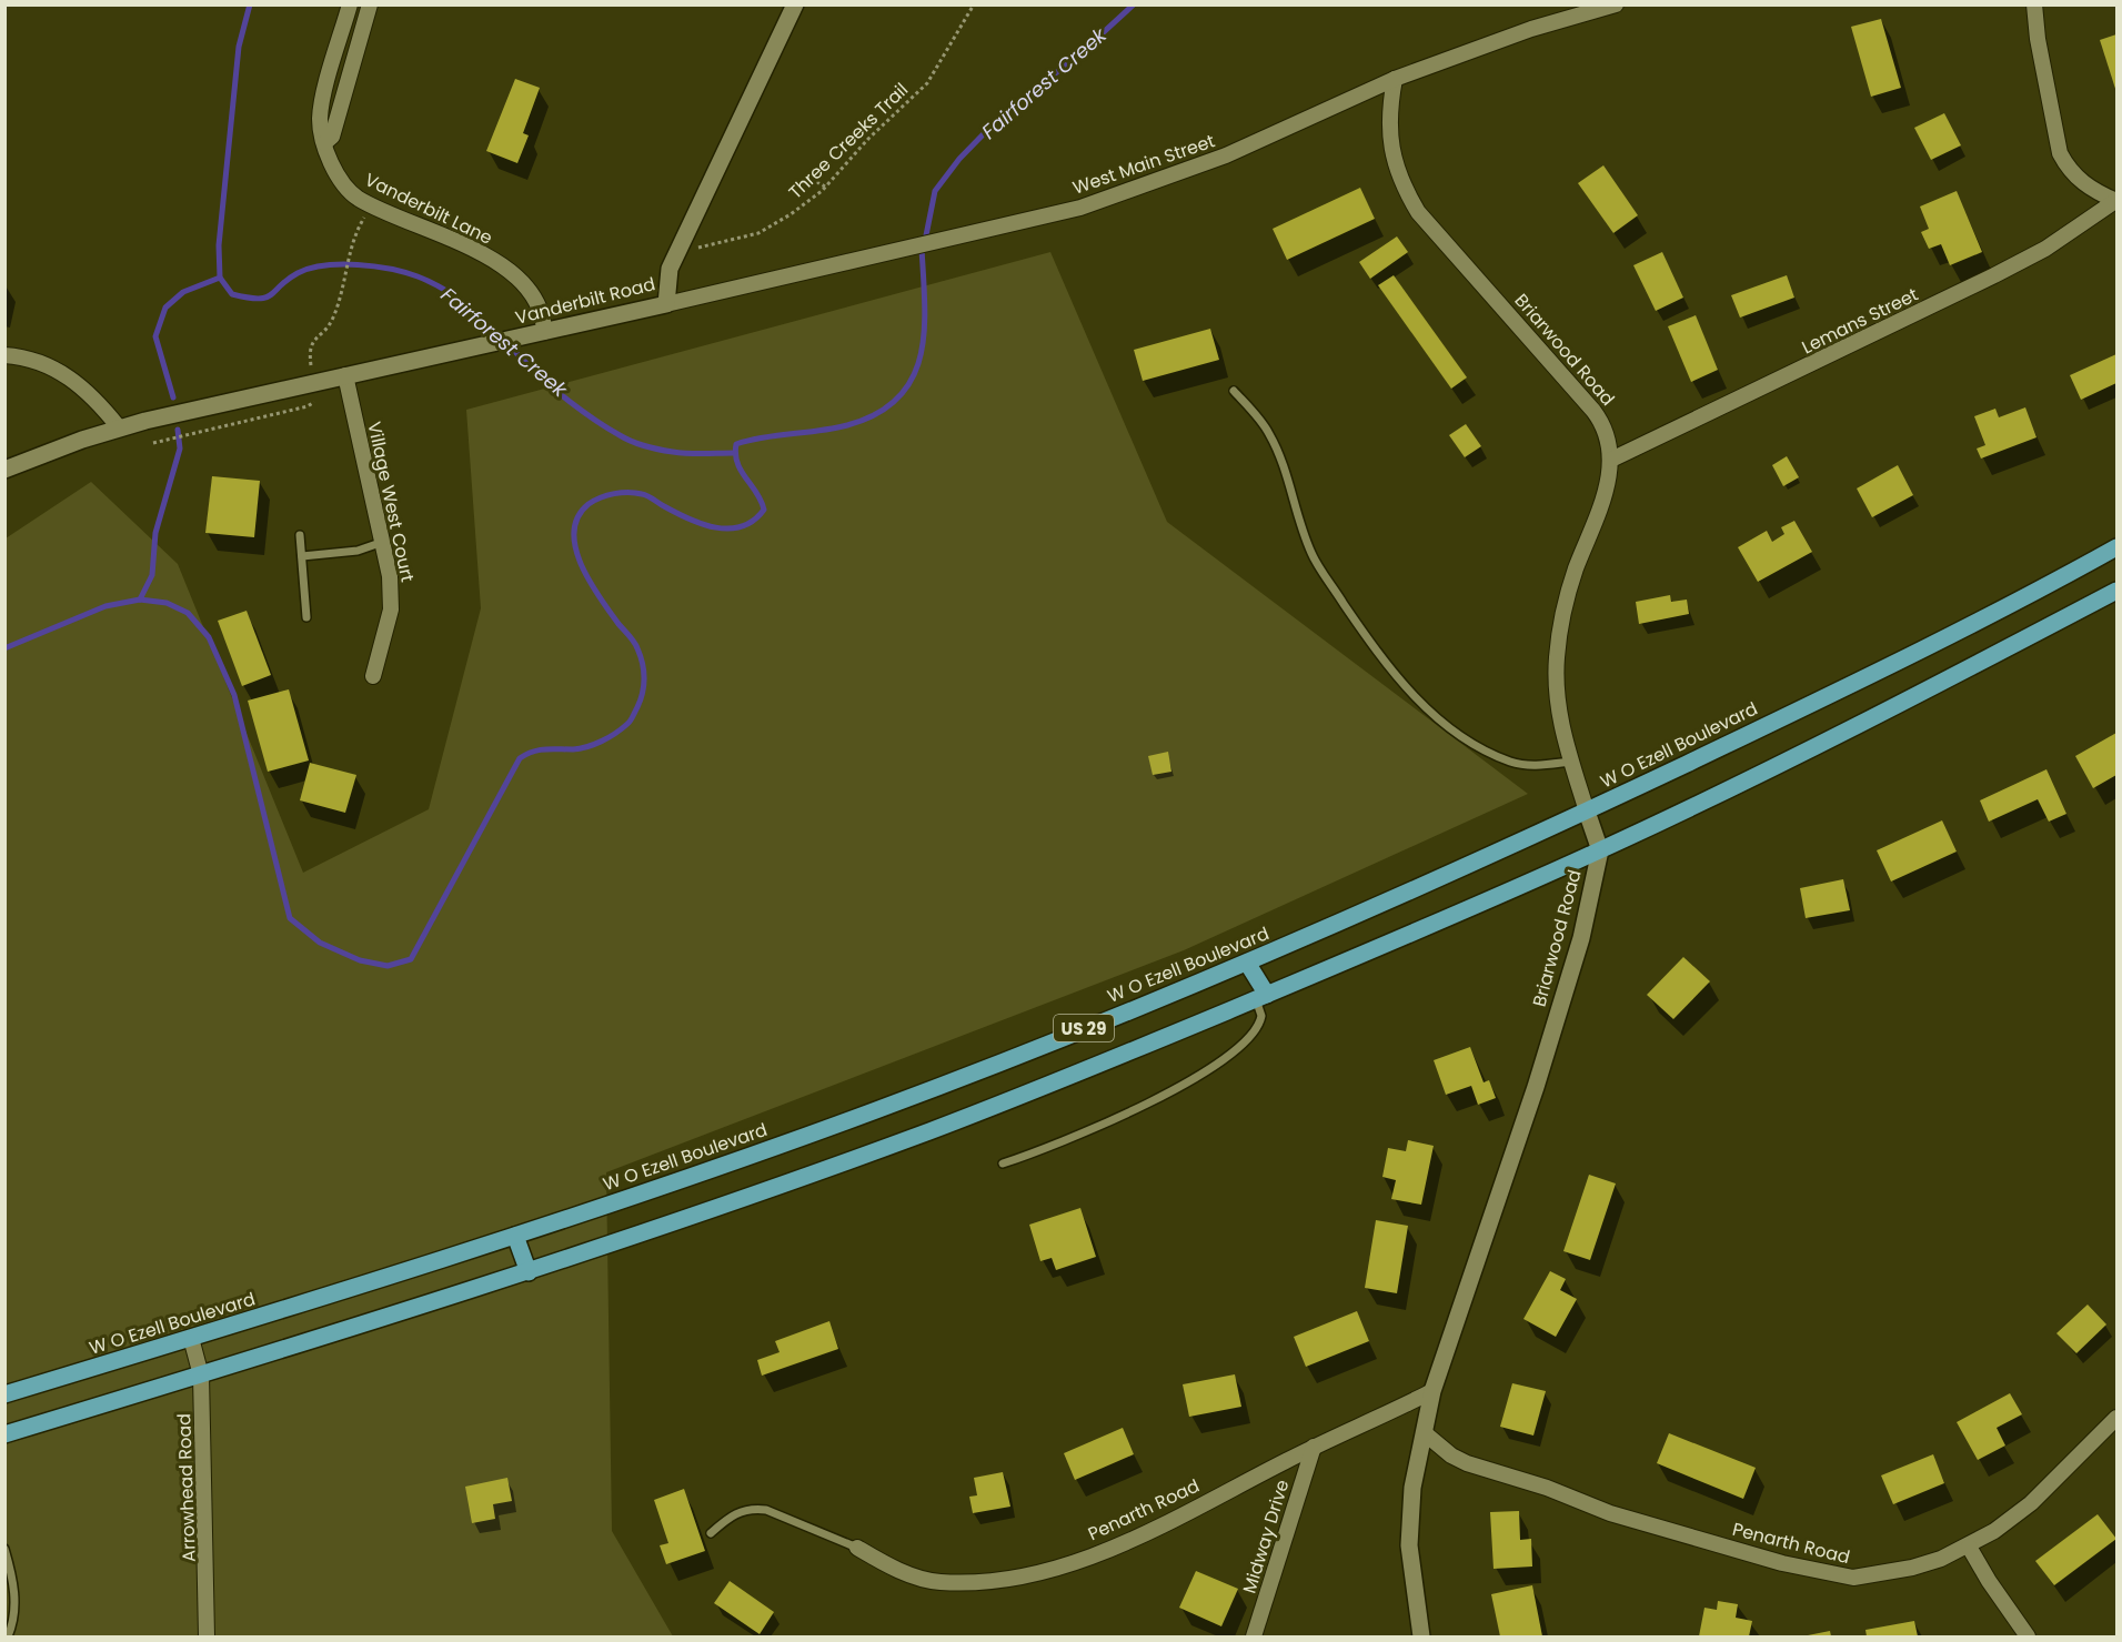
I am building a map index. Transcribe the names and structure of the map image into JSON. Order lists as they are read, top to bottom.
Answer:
{
  "streets": {
    "main road": ["W O Ezell Boulevard", "US 29"],
    "street": [
      "West Main Street",
      "Vanderbilt Lane",
      "Vanderbilt Road",
      "Lemans Street",
      "Briarwood Road",
      "Village West Court",
      "Arrowhead Road",
      "Penarth Road",
      "Midway Drive"
    ],
    "path": ["Three Creeks Trail"]
  },
  "crossings": [
    ["Three Creeks Trail", "Vanderbilt Road"],
    ["West Main Street", "Vanderbilt Road"],
    ["West Main Street", "Briarwood Road"],
    ["Vanderbilt Lane", "Vanderbilt Road"],
    ["Vanderbilt Road", "Village West Court"],
    ["Lemans Street", "Briarwood Road"],
    ["Briarwood Road", "W O Ezell Boulevard"],
    ["Briarwood Road", "US 29"],
    ["Briarwood Road", "Penarth Road"],
    ["W O Ezell Boulevard", "Arrowhead Road"],
    ["US 29", "Arrowhead Road"],
    ["Penarth Road", "Midway Drive"]
  ],
  "water": ["Fairforest Creek"]
}
